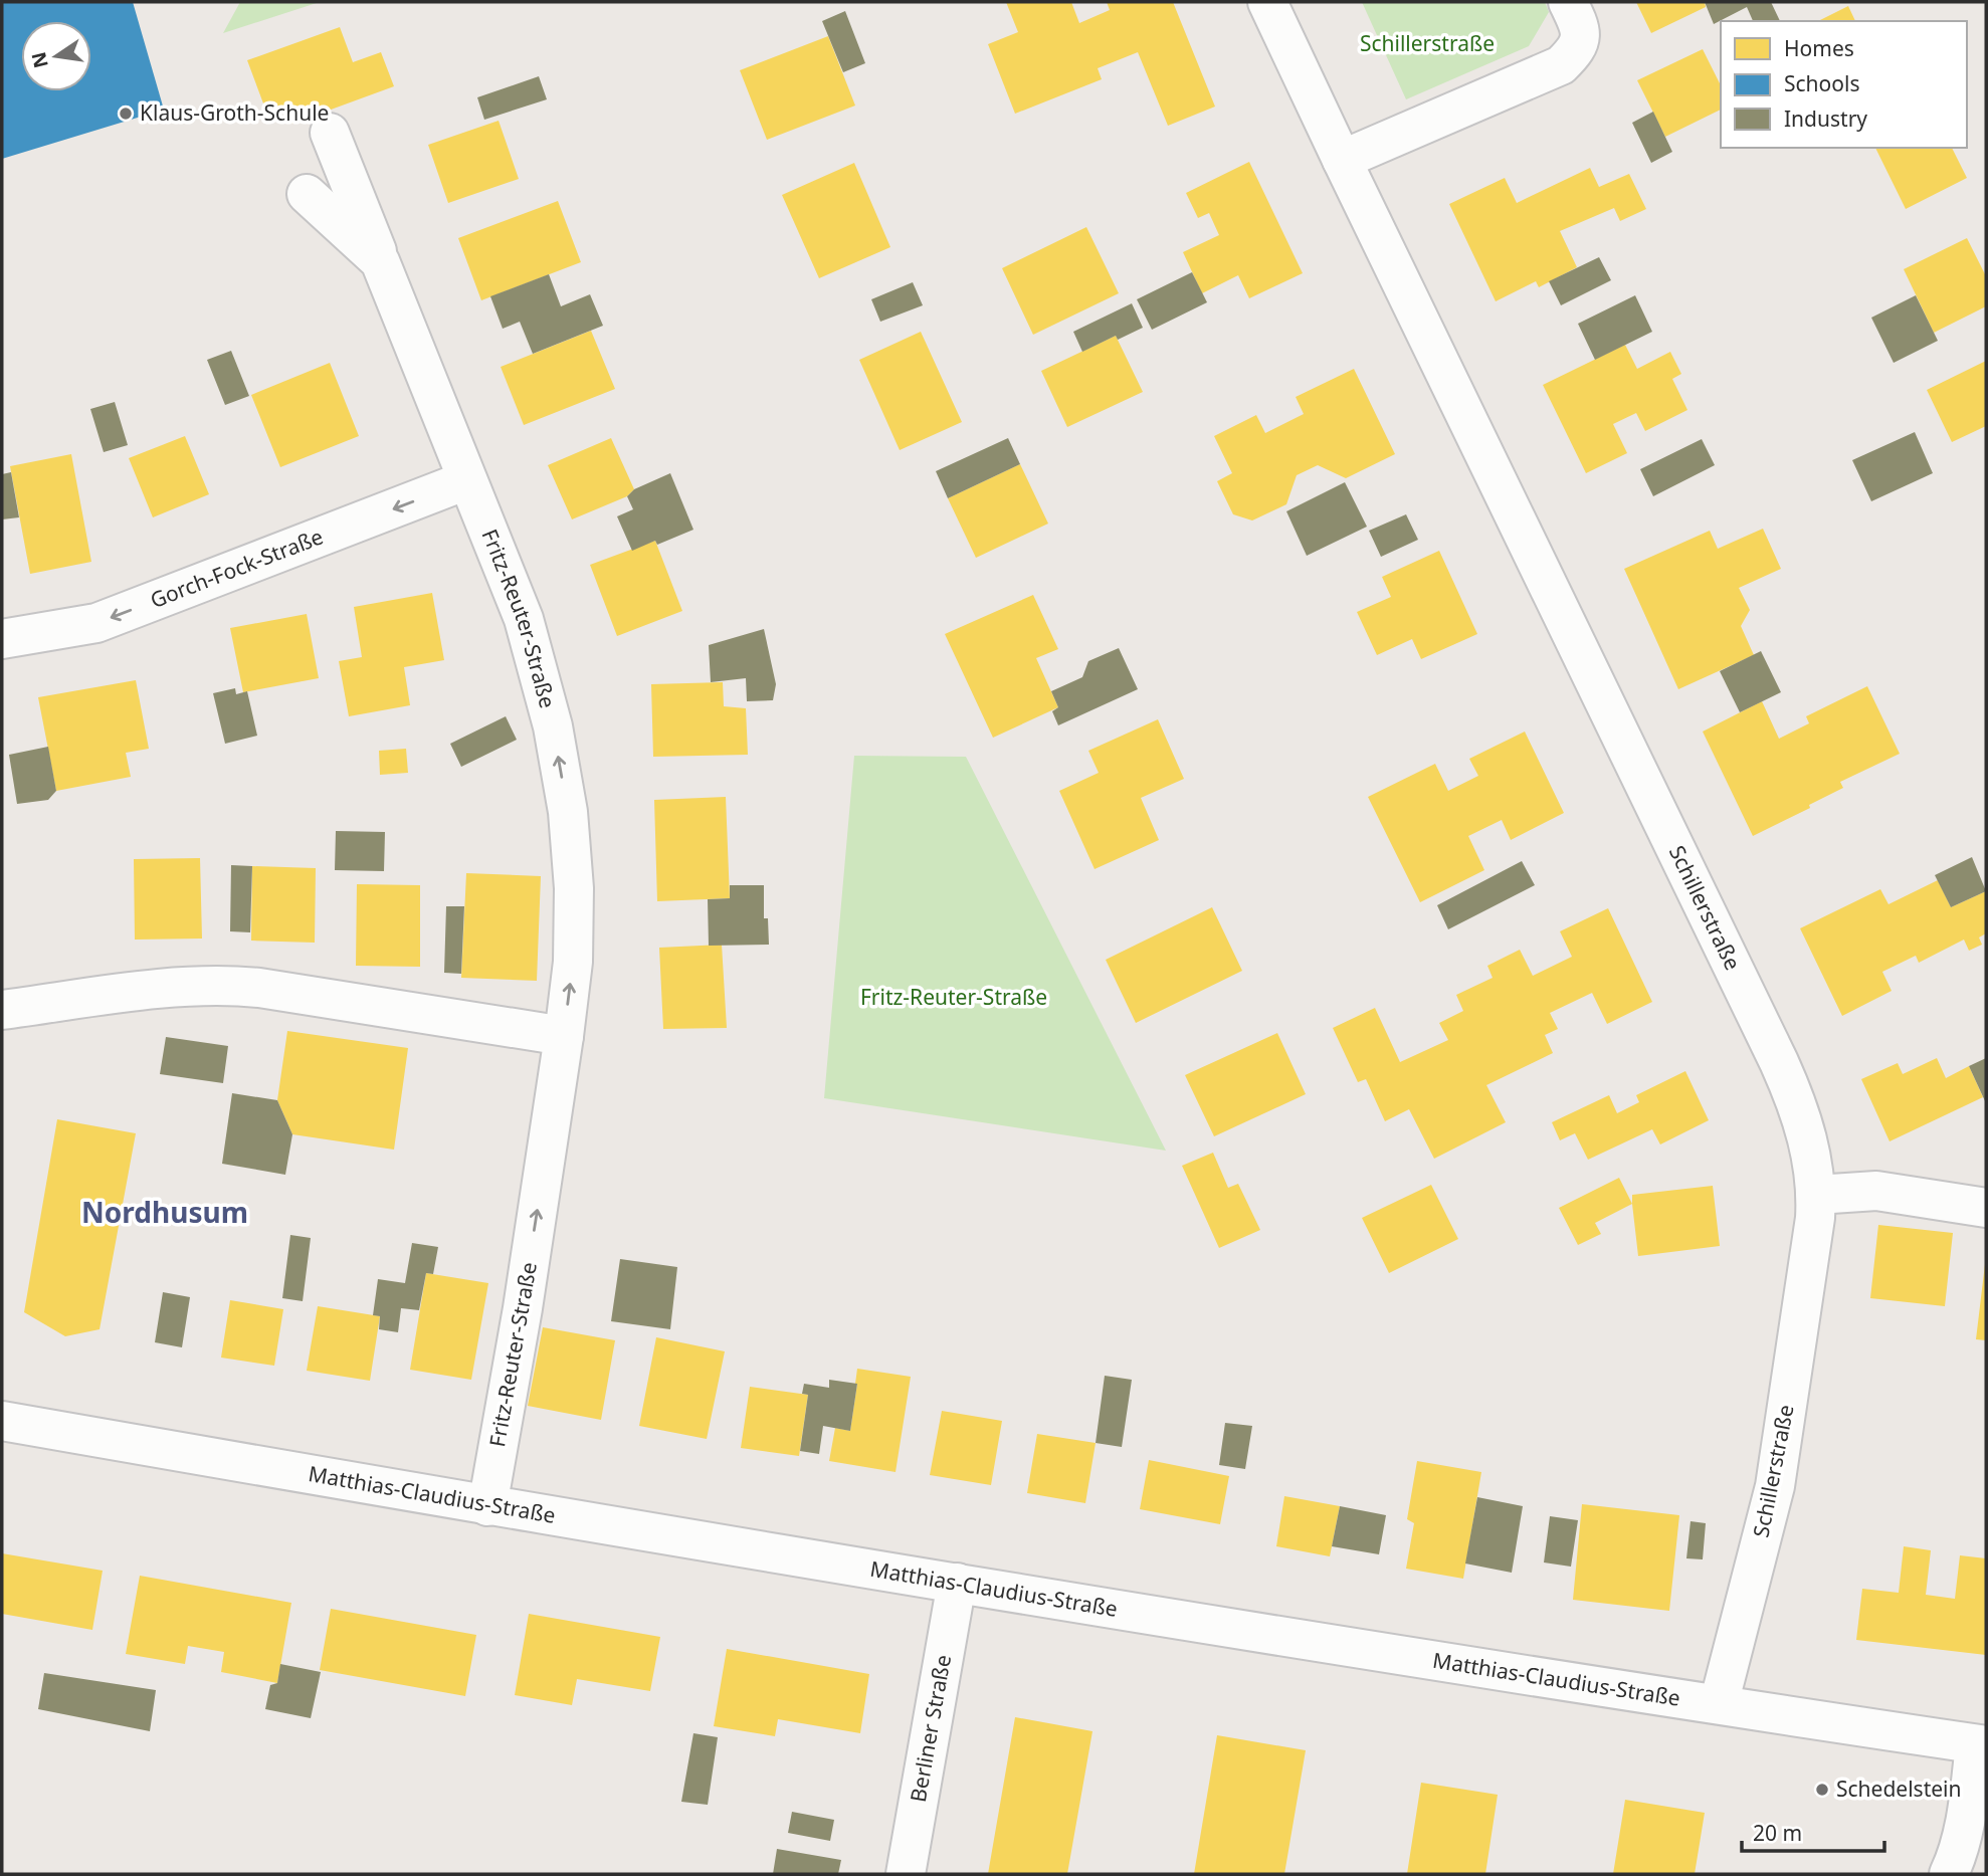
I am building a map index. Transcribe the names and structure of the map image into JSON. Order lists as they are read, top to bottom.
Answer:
{
  "streets": {
    "street": [
      "Gorch-Fock-Straße",
      "Fritz-Reuter-Straße",
      "Schillerstraße",
      "Matthias-Claudius-Straße",
      "Berliner Straße"
    ]
  },
  "crossings": [
    ["Gorch-Fock-Straße", "Fritz-Reuter-Straße"],
    ["Fritz-Reuter-Straße", "Matthias-Claudius-Straße"],
    ["Schillerstraße", "Matthias-Claudius-Straße"],
    ["Matthias-Claudius-Straße", "Berliner Straße"]
  ],
  "one_way": ["Gorch-Fock-Straße", "Fritz-Reuter-Straße"],
  "districts": ["Nordhusum"],
  "parks": ["Schillerstraße", "Fritz-Reuter-Straße"],
  "places": ["Klaus-Groth-Schule", "Schedelstein"],
  "legend": ["Homes", "Schools", "Industry"],
  "scale_bar": "20 m",
  "north": "left"
}
